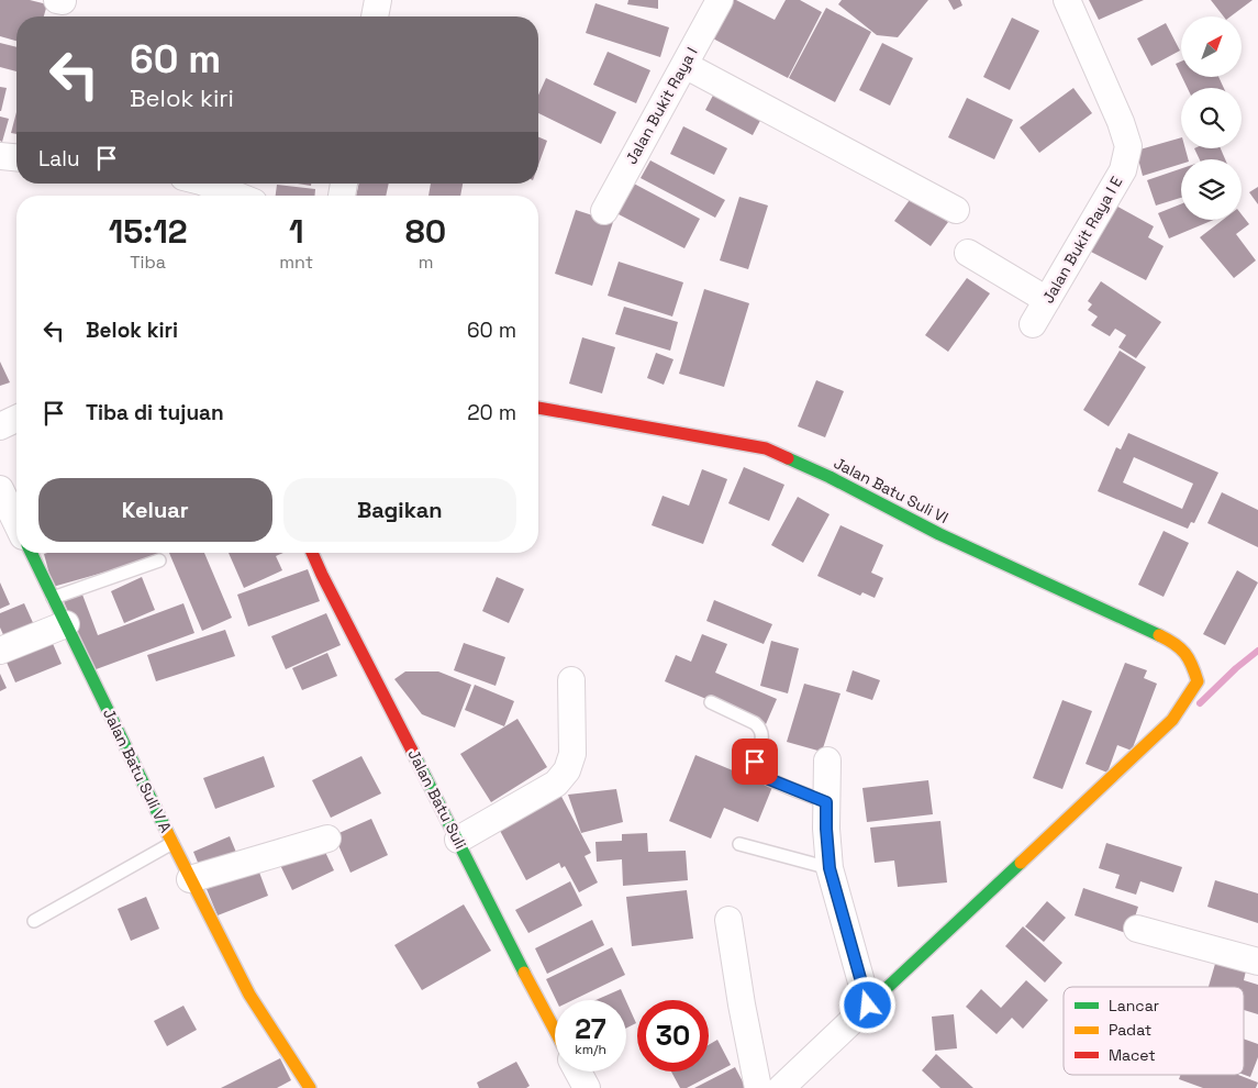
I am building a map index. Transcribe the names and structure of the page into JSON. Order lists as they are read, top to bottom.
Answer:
{
  "streets": {
    "street": [
      "Jalan Bukit Raya I",
      "Jalan Bukit Raya I E",
      "Jalan Batu Suli VI",
      "Jalan Batu Suli V A",
      "Jalan Batu Suli"
    ]
  },
  "legend": ["Lancar", "Padat", "Macet"],
  "north": "top right",
  "page": {
    "turn": ["60 m", "Belok kiri"],
    "then": "Lalu",
    "eta": [
      "15:12",
      "Tiba",
      "1",
      "mnt",
      "80",
      "m"
    ],
    "list": [
      {
        "name": "Belok kiri",
        "value": "60 m"
      },
      {
        "name": "Tiba di tujuan",
        "value": "20 m"
      }
    ],
    "buttons": ["Keluar", "Bagikan"],
    "speed": "27 km/h",
    "limit": "30"
  }
}
